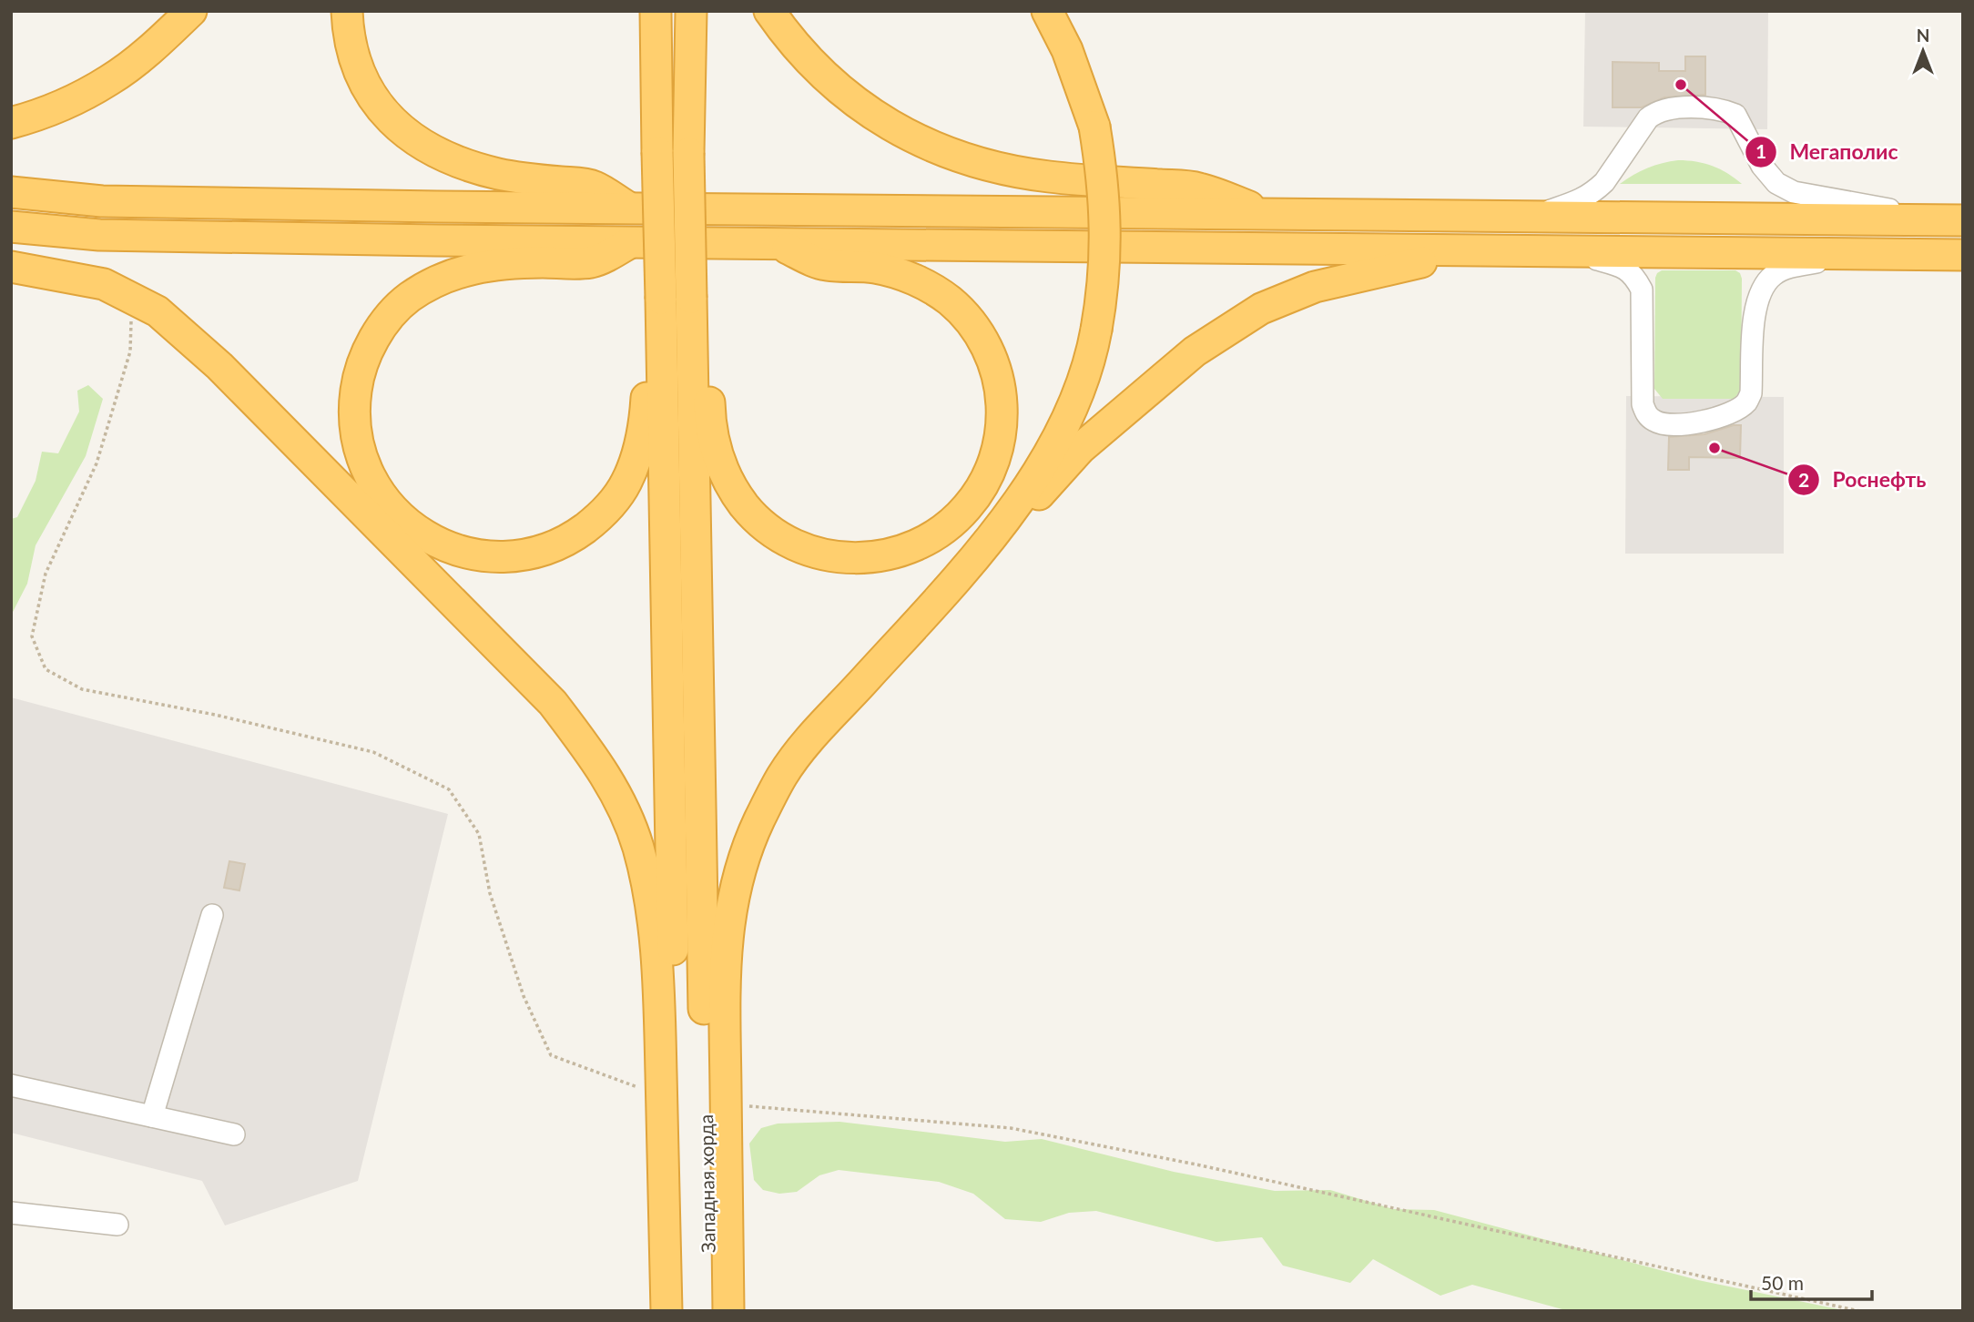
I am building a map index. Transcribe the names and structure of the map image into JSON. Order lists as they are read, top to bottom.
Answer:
{
  "streets": {
    "highway": ["Западная хорда"]
  },
  "places": ["Мегаполис", "Роснефть"],
  "scale_bar": "50 m",
  "north": "top"
}
